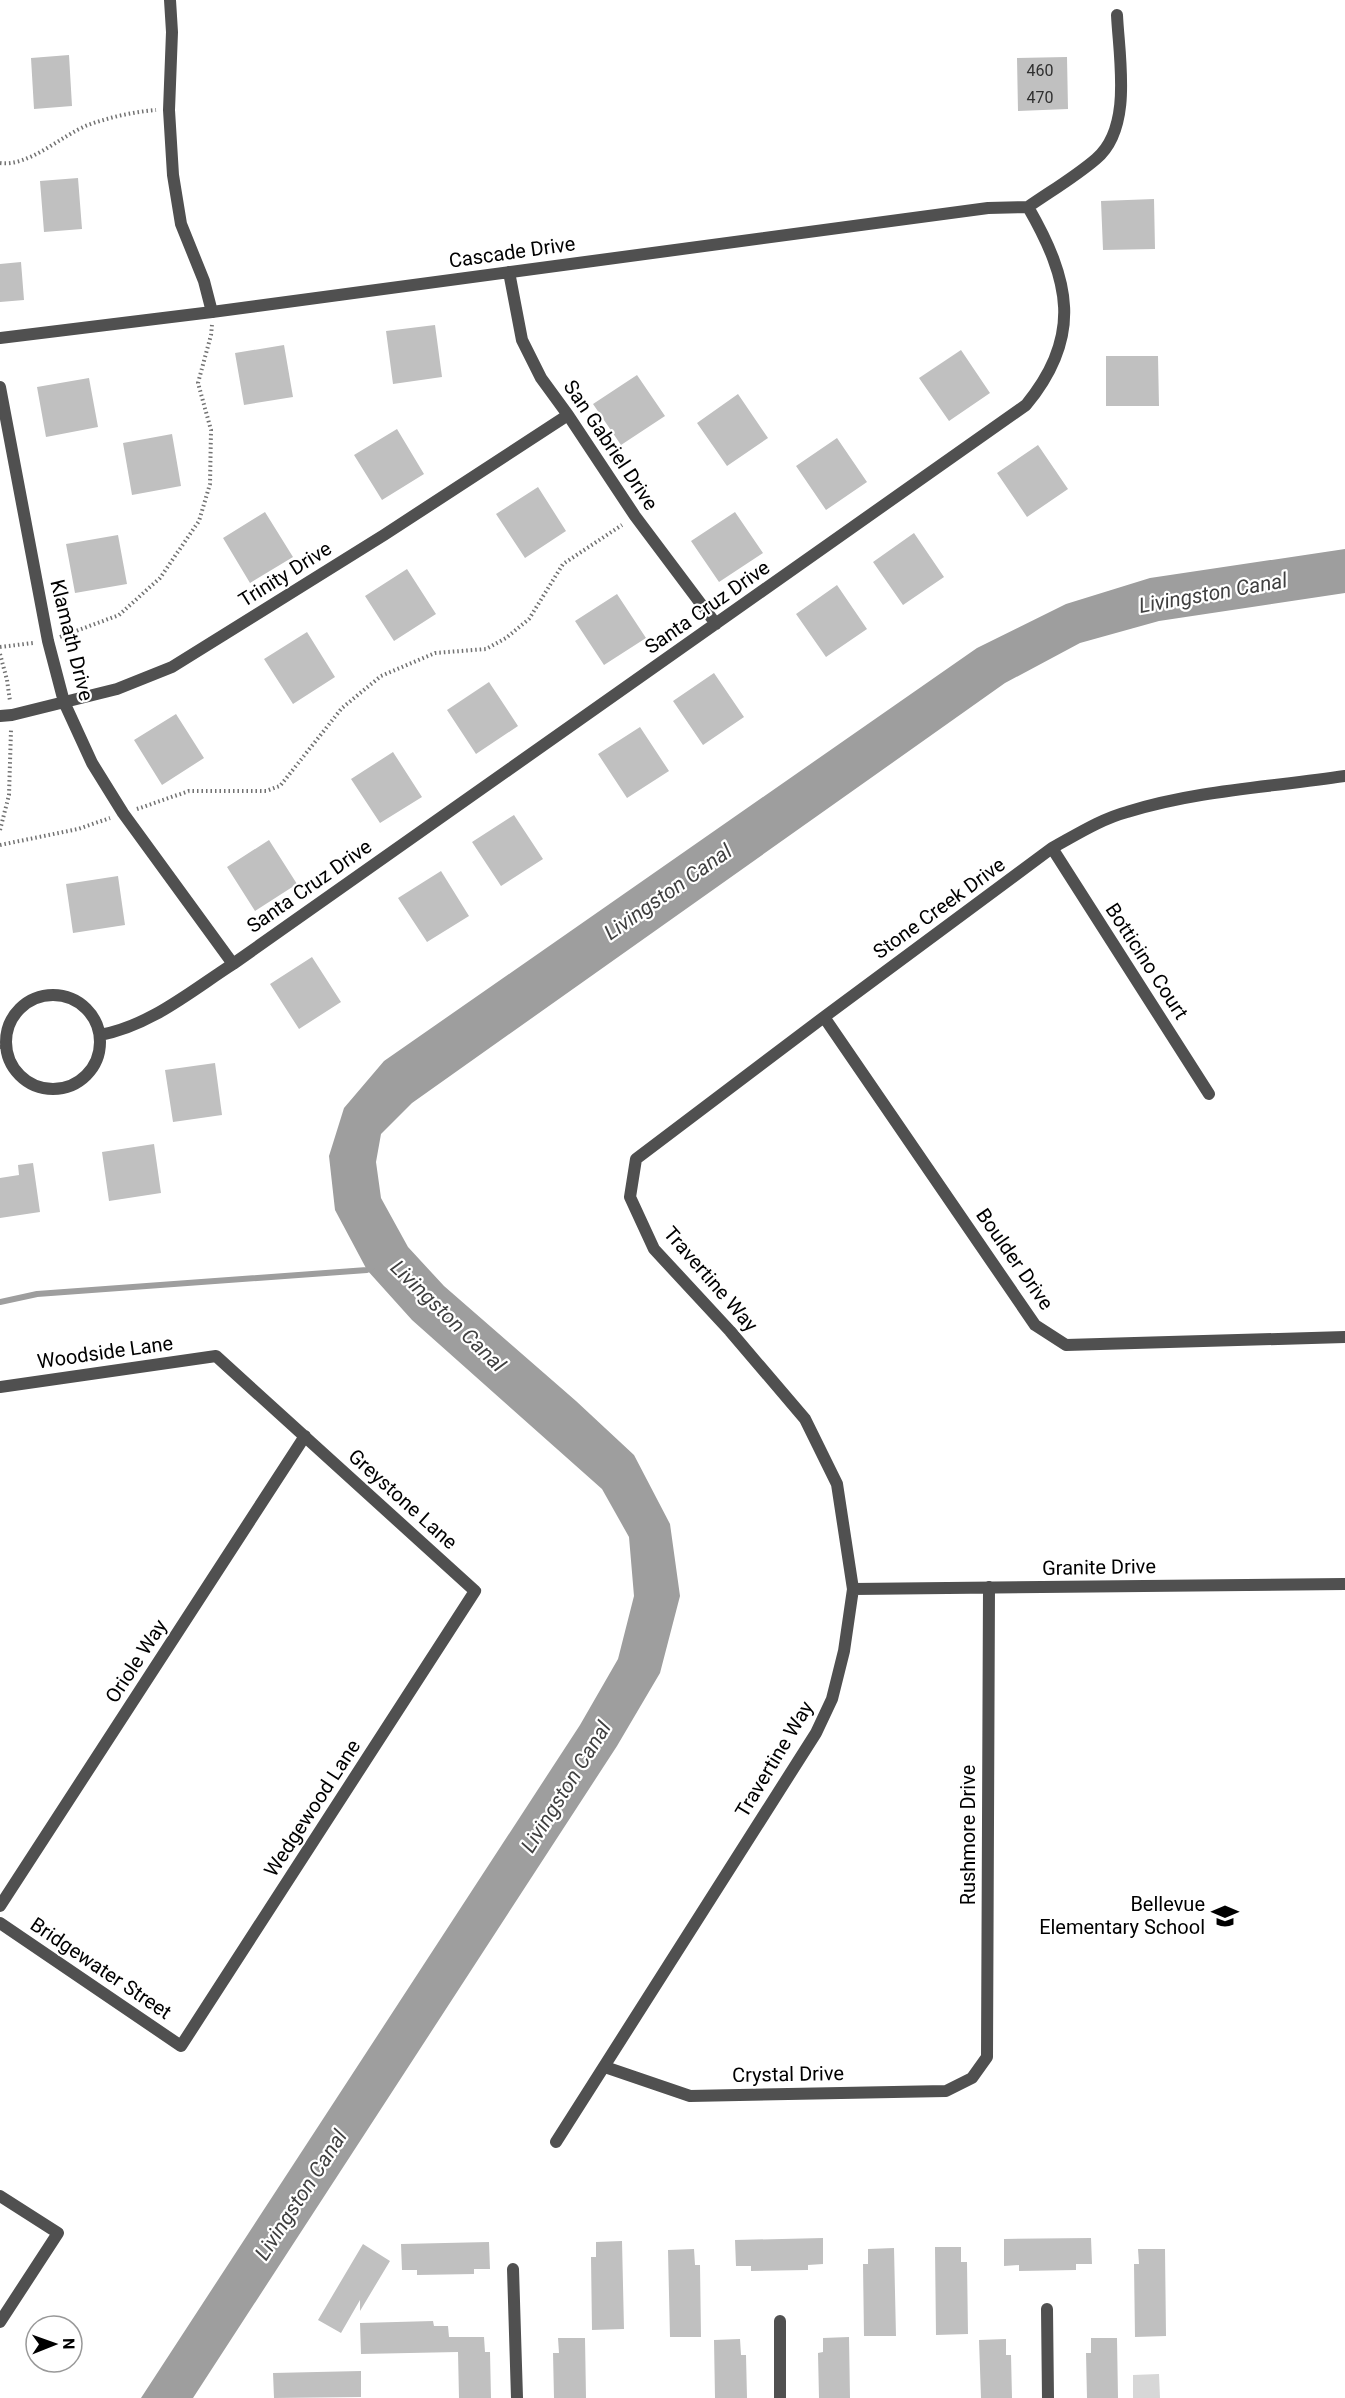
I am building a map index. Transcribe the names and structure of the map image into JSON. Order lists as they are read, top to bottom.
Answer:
{
  "streets": {
    "street": [
      "Cascade Drive",
      "San Gabriel Drive",
      "Trinity Drive",
      "Santa Cruz Drive",
      "Klamath Drive",
      "Stone Creek Drive",
      "Botticino Court",
      "Boulder Drive",
      "Travertine Way",
      "Woodside Lane",
      "Greystone Lane",
      "Granite Drive",
      "Oriole Way",
      "Wedgewood Lane",
      "Rushmore Drive",
      "Bridgewater Street",
      "Crystal Drive"
    ]
  },
  "crossings": [
    ["Cascade Drive", "San Gabriel Drive"],
    ["Cascade Drive", "Santa Cruz Drive"],
    ["San Gabriel Drive", "Trinity Drive"],
    ["San Gabriel Drive", "Santa Cruz Drive"],
    ["Trinity Drive", "Klamath Drive"],
    ["Santa Cruz Drive", "Klamath Drive"],
    ["Stone Creek Drive", "Botticino Court"],
    ["Stone Creek Drive", "Boulder Drive"],
    ["Stone Creek Drive", "Travertine Way"],
    ["Travertine Way", "Granite Drive"],
    ["Travertine Way", "Crystal Drive"],
    ["Woodside Lane", "Greystone Lane"],
    ["Greystone Lane", "Oriole Way"],
    ["Greystone Lane", "Wedgewood Lane"],
    ["Granite Drive", "Rushmore Drive"],
    ["Wedgewood Lane", "Bridgewater Street"],
    ["Rushmore Drive", "Crystal Drive"]
  ],
  "water": ["Livingston Canal"],
  "places": {
    "school or university": ["Bellevue Elementary School"]
  },
  "house_numbers": ["460", "470"],
  "north": "right"
}
